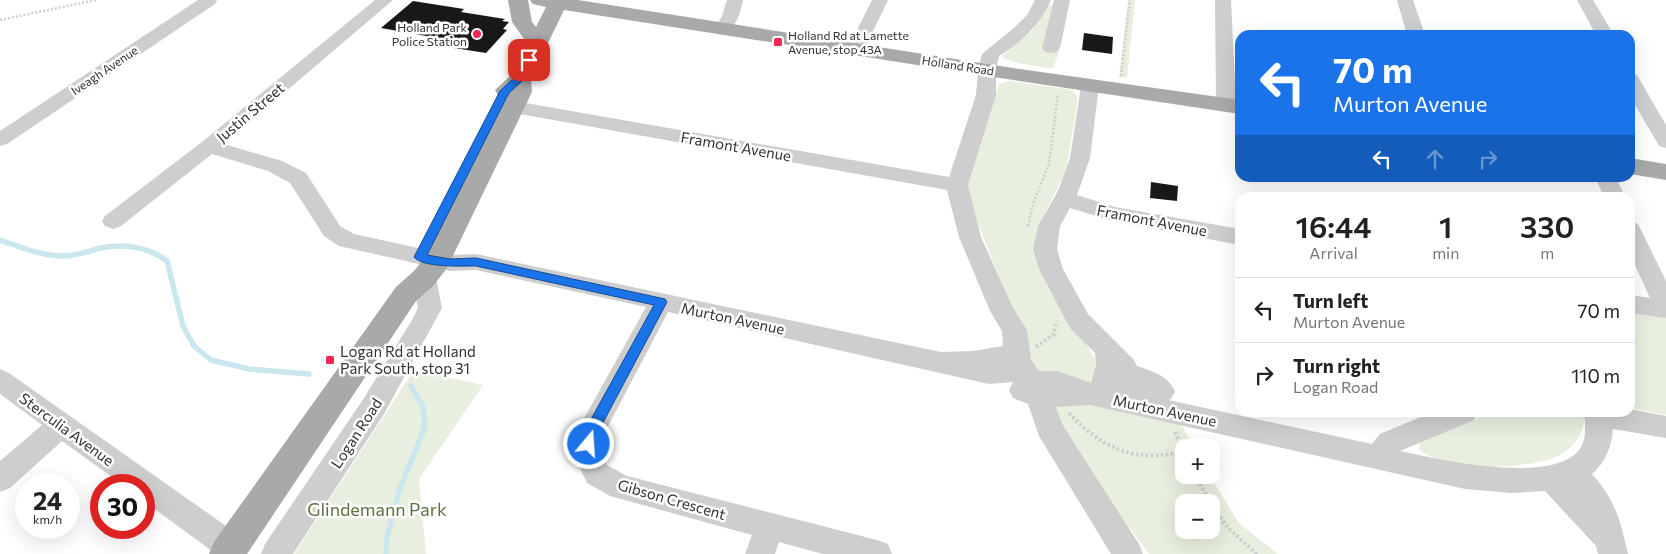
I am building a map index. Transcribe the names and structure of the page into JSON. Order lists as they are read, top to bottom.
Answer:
{
  "streets": {
    "main road": ["Holland Road"],
    "street": [
      "Iveagh Avenue",
      "Justin Street",
      "Framont Avenue",
      "Murton Avenue",
      "Sterculia Avenue",
      "Logan Road",
      "Gibson Crescent"
    ]
  },
  "crossings": [
    ["Justin Street", "Murton Avenue"],
    ["Murton Avenue", "Logan Road"],
    ["Murton Avenue", "Gibson Crescent"]
  ],
  "parks": ["Glindemann Park"],
  "places": {
    "other": ["Holland Park Police Station"],
    "transit": ["Holland Rd at Lamette Avenue, stop 43A", "Logan Rd at Holland Park South, stop 31"]
  },
  "page": {
    "turn": ["70 m", "Murton Avenue"],
    "eta": [
      "16:44",
      "Arrival",
      "1",
      "min",
      "330",
      "m"
    ],
    "list": [
      {
        "name": "Turn left",
        "note": "Murton Avenue",
        "value": "70 m"
      },
      {
        "name": "Turn right",
        "note": "Logan Road",
        "value": "110 m"
      }
    ],
    "map_buttons": ["+", "−"],
    "speed": "24 km/h",
    "limit": "30"
  }
}
